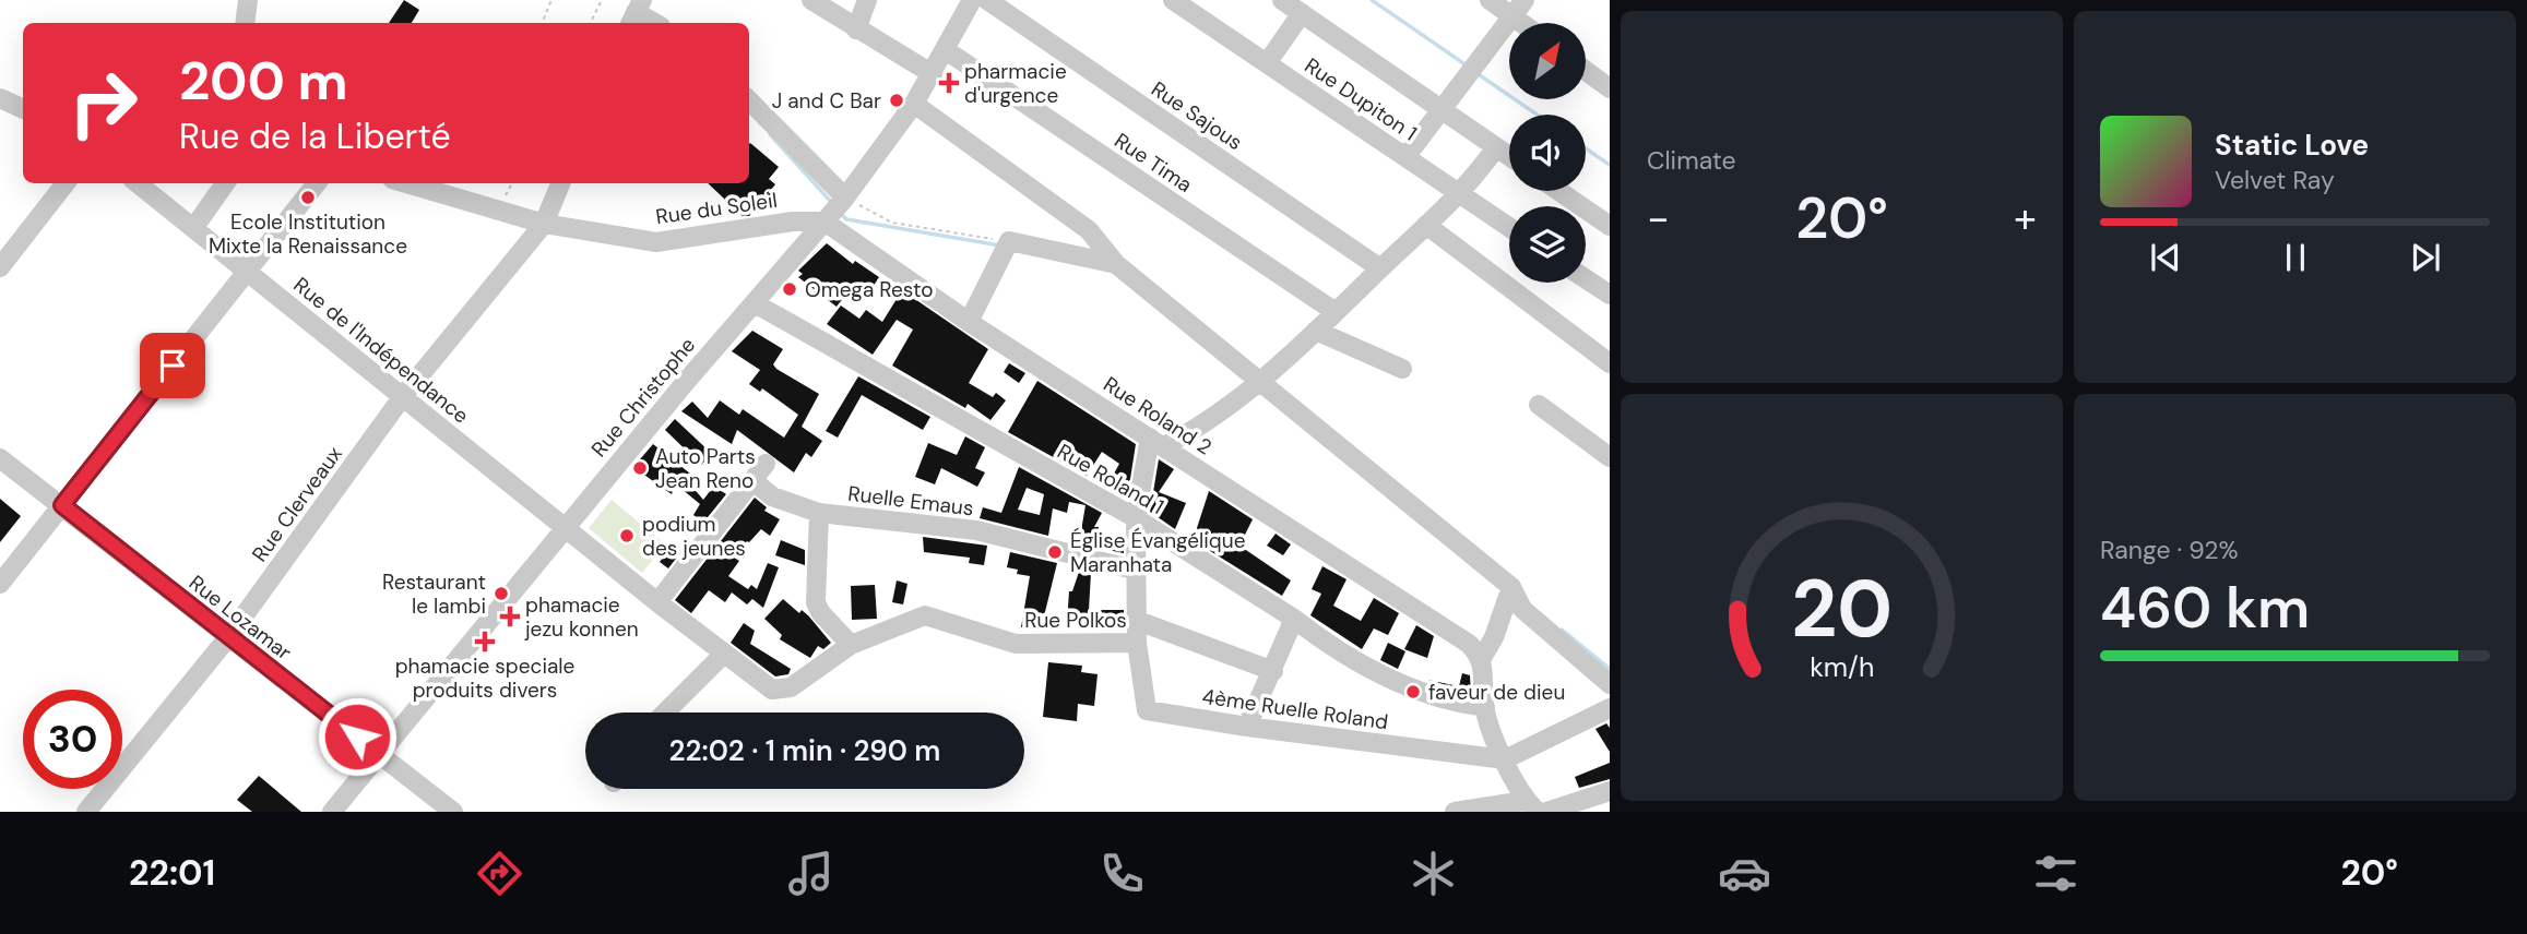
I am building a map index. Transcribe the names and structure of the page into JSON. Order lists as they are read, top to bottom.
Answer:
{
  "streets": {
    "street": [
      "Rue Dupiton 1",
      "Rue Sajous",
      "Rue Tima",
      "Rue du Soleil",
      "Rue de l'Indépendance",
      "Rue Christophe",
      "Rue Roland 2",
      "Rue Roland 1",
      "Ruelle Emaus",
      "Rue Clerveaux",
      "Rue Lozamar",
      "Rue Polkos",
      "4ème Ruelle Roland"
    ]
  },
  "crossings": [
    ["Rue Tima", "Rue Christophe"],
    ["Rue du Soleil", "Rue Christophe"],
    ["Rue du Soleil", "Rue Roland 2"],
    ["Rue du Soleil", "Rue Clerveaux"],
    ["Rue de l'Indépendance", "Rue Christophe"],
    ["Rue de l'Indépendance", "Rue Clerveaux"],
    ["Rue de l'Indépendance", "Rue Polkos"],
    ["Rue Christophe", "Rue Roland 2"],
    ["Rue Christophe", "Rue Roland 1"],
    ["Rue Christophe", "Rue Lozamar"],
    ["Rue Christophe", "Rue Polkos"],
    ["Rue Roland 2", "Rue Polkos"],
    ["Rue Roland 1", "Rue Polkos"],
    ["Ruelle Emaus", "Rue Polkos"],
    ["Rue Clerveaux", "Rue Lozamar"],
    ["Rue Polkos", "4ème Ruelle Roland"]
  ],
  "places": {
    "health": ["pharmacie d'urgence", "phamacie jezu konnen", "phamacie speciale produits divers"],
    "other": [
      "J and C Bar",
      "Ecole Institution Mixte la Renaissance",
      "Omega Resto",
      "Auto Parts Jean Reno",
      "podium des jeunes",
      "Église Évangélique Maranhata",
      "Restaurant le lambi",
      "faveur de dieu"
    ]
  },
  "north": "top right",
  "page": {
    "tile": [
      "Climate",
      ["Range · 92%", "460 km"]
    ],
    "turn": ["200 m", "Rue de la Liberté"],
    "song": ["Static Love", "Velvet Ray"],
    "heat": ["−", "20°", "+"],
    "limit": "30",
    "trip": "22:02 · 1 min · 290 m",
    "tabs": ["22:01", "20°"],
    "gauge": ["20", "km/h"]
  }
}
